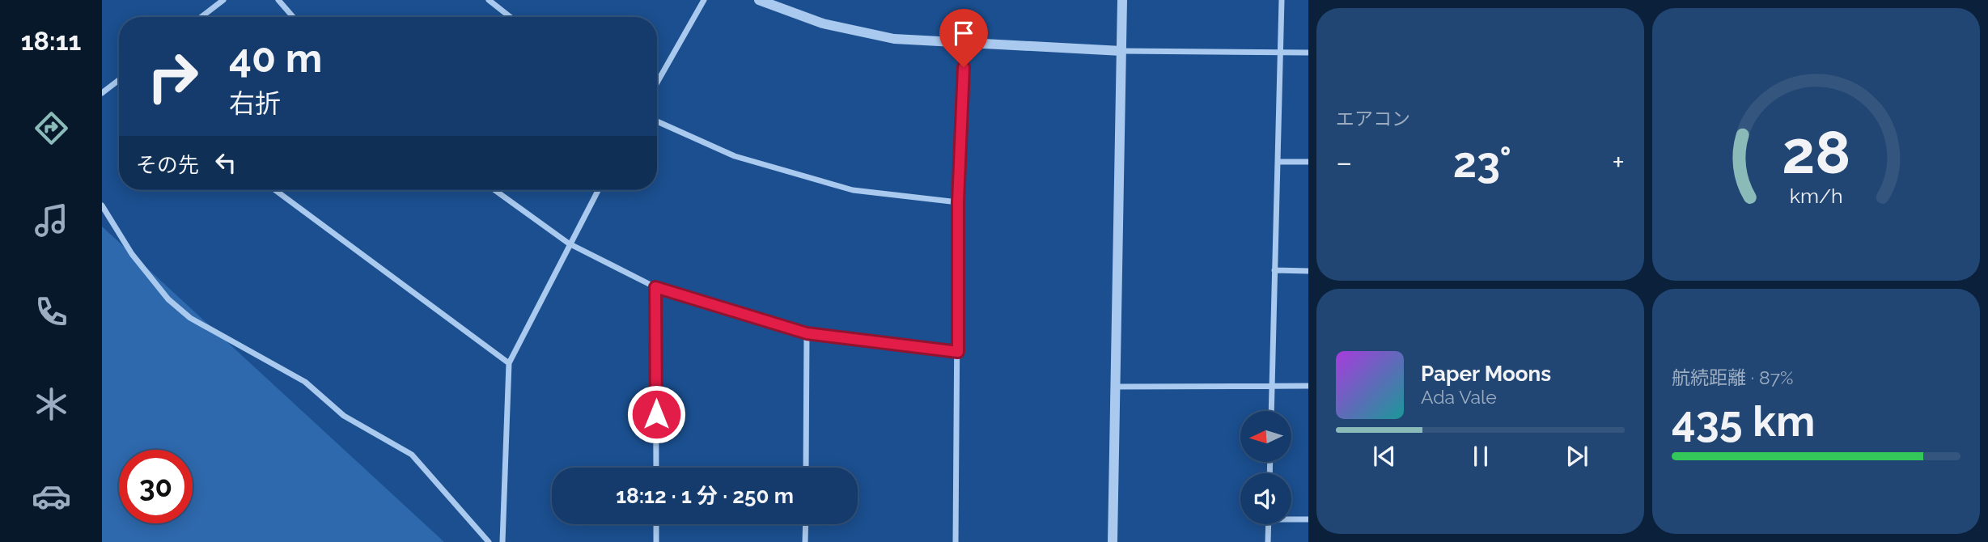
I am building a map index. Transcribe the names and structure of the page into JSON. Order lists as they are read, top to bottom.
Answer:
{
  "north": "left",
  "page": {
    "tabs": "18:11",
    "tile": [
      "エアコン",
      ["航続距離 · 87%", "435 km"]
    ],
    "turn": ["40 m", "右折"],
    "then": "その先",
    "heat": ["−", "23°", "+"],
    "song": ["Paper Moons", "Ada Vale"],
    "limit": "30",
    "trip": "18:12 · 1 分 · 250 m",
    "gauge": ["28", "km/h"]
  }
}
